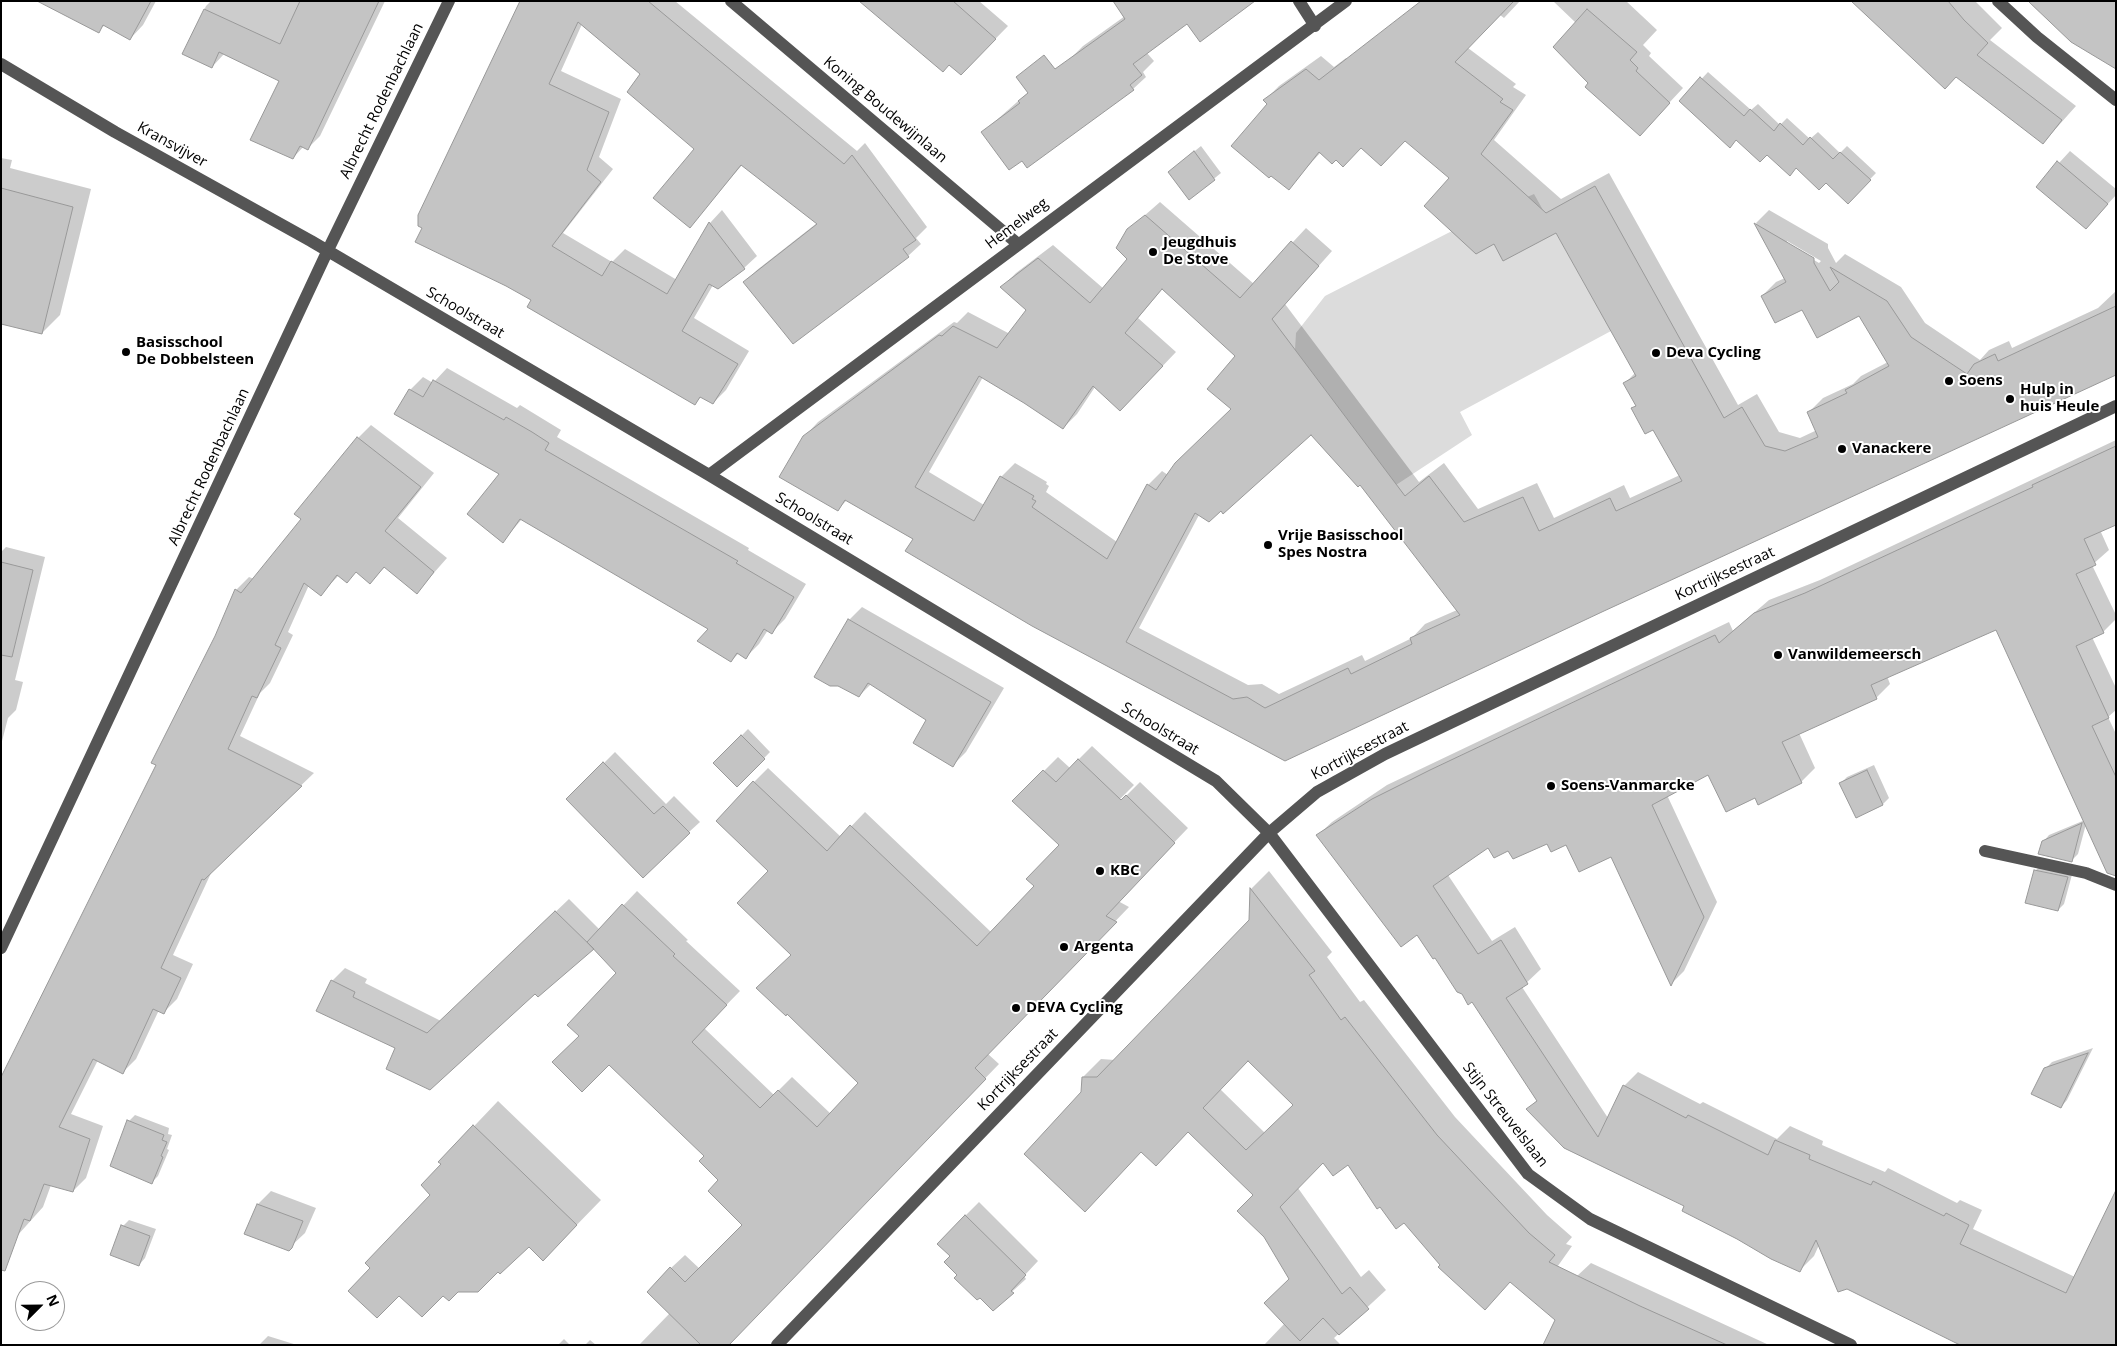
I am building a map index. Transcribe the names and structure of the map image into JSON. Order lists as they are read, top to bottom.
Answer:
{
  "streets": {
    "street": [
      "Albrecht Rodenbachlaan",
      "Koning Boudewijnlaan",
      "Kransvijver",
      "Hemelweg",
      "Schoolstraat",
      "Kortrijksestraat",
      "Stijn Streuvelslaan"
    ]
  },
  "crossings": [
    ["Albrecht Rodenbachlaan", "Kransvijver"],
    ["Albrecht Rodenbachlaan", "Schoolstraat"],
    ["Koning Boudewijnlaan", "Hemelweg"],
    ["Kransvijver", "Schoolstraat"],
    ["Hemelweg", "Schoolstraat"],
    ["Schoolstraat", "Kortrijksestraat"],
    ["Schoolstraat", "Stijn Streuvelslaan"],
    ["Kortrijksestraat", "Stijn Streuvelslaan"]
  ],
  "places": [
    "Jeugdhuis De Stove",
    "Basisschool De Dobbelsteen",
    "Deva Cycling",
    "Soens",
    "Hulp in huis Heule",
    "Vanackere",
    "Vrije Basisschool Spes Nostra",
    "Vanwildemeersch",
    "Soens-Vanmarcke",
    "KBC",
    "Argenta",
    "DEVA Cycling"
  ],
  "north": "top right"
}
